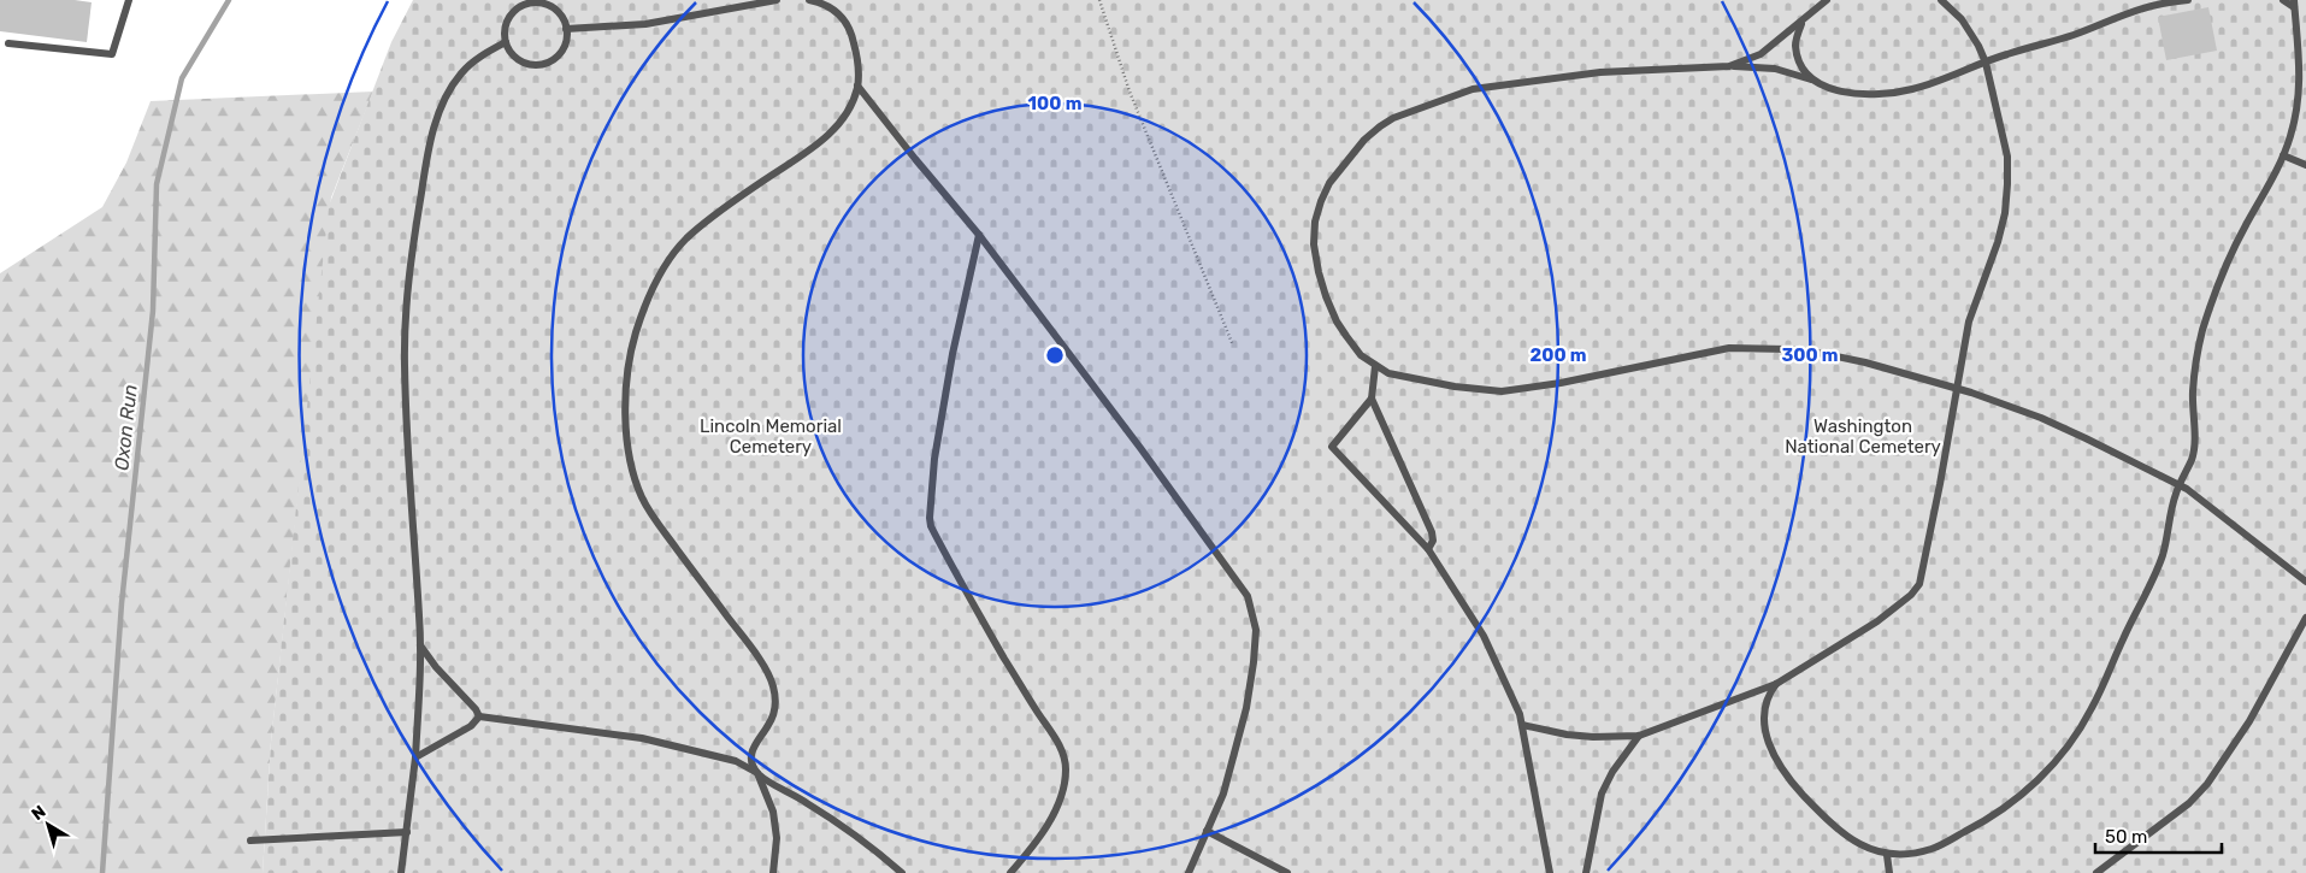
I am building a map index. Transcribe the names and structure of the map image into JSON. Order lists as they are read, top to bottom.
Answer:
{
  "water": ["Oxon Run"],
  "parks": ["Lincoln Memorial Cemetery", "Washington National Cemetery"],
  "scale_bar": "50 m",
  "north": "top left",
  "rings": ["100 m", "200 m", "300 m"]
}
